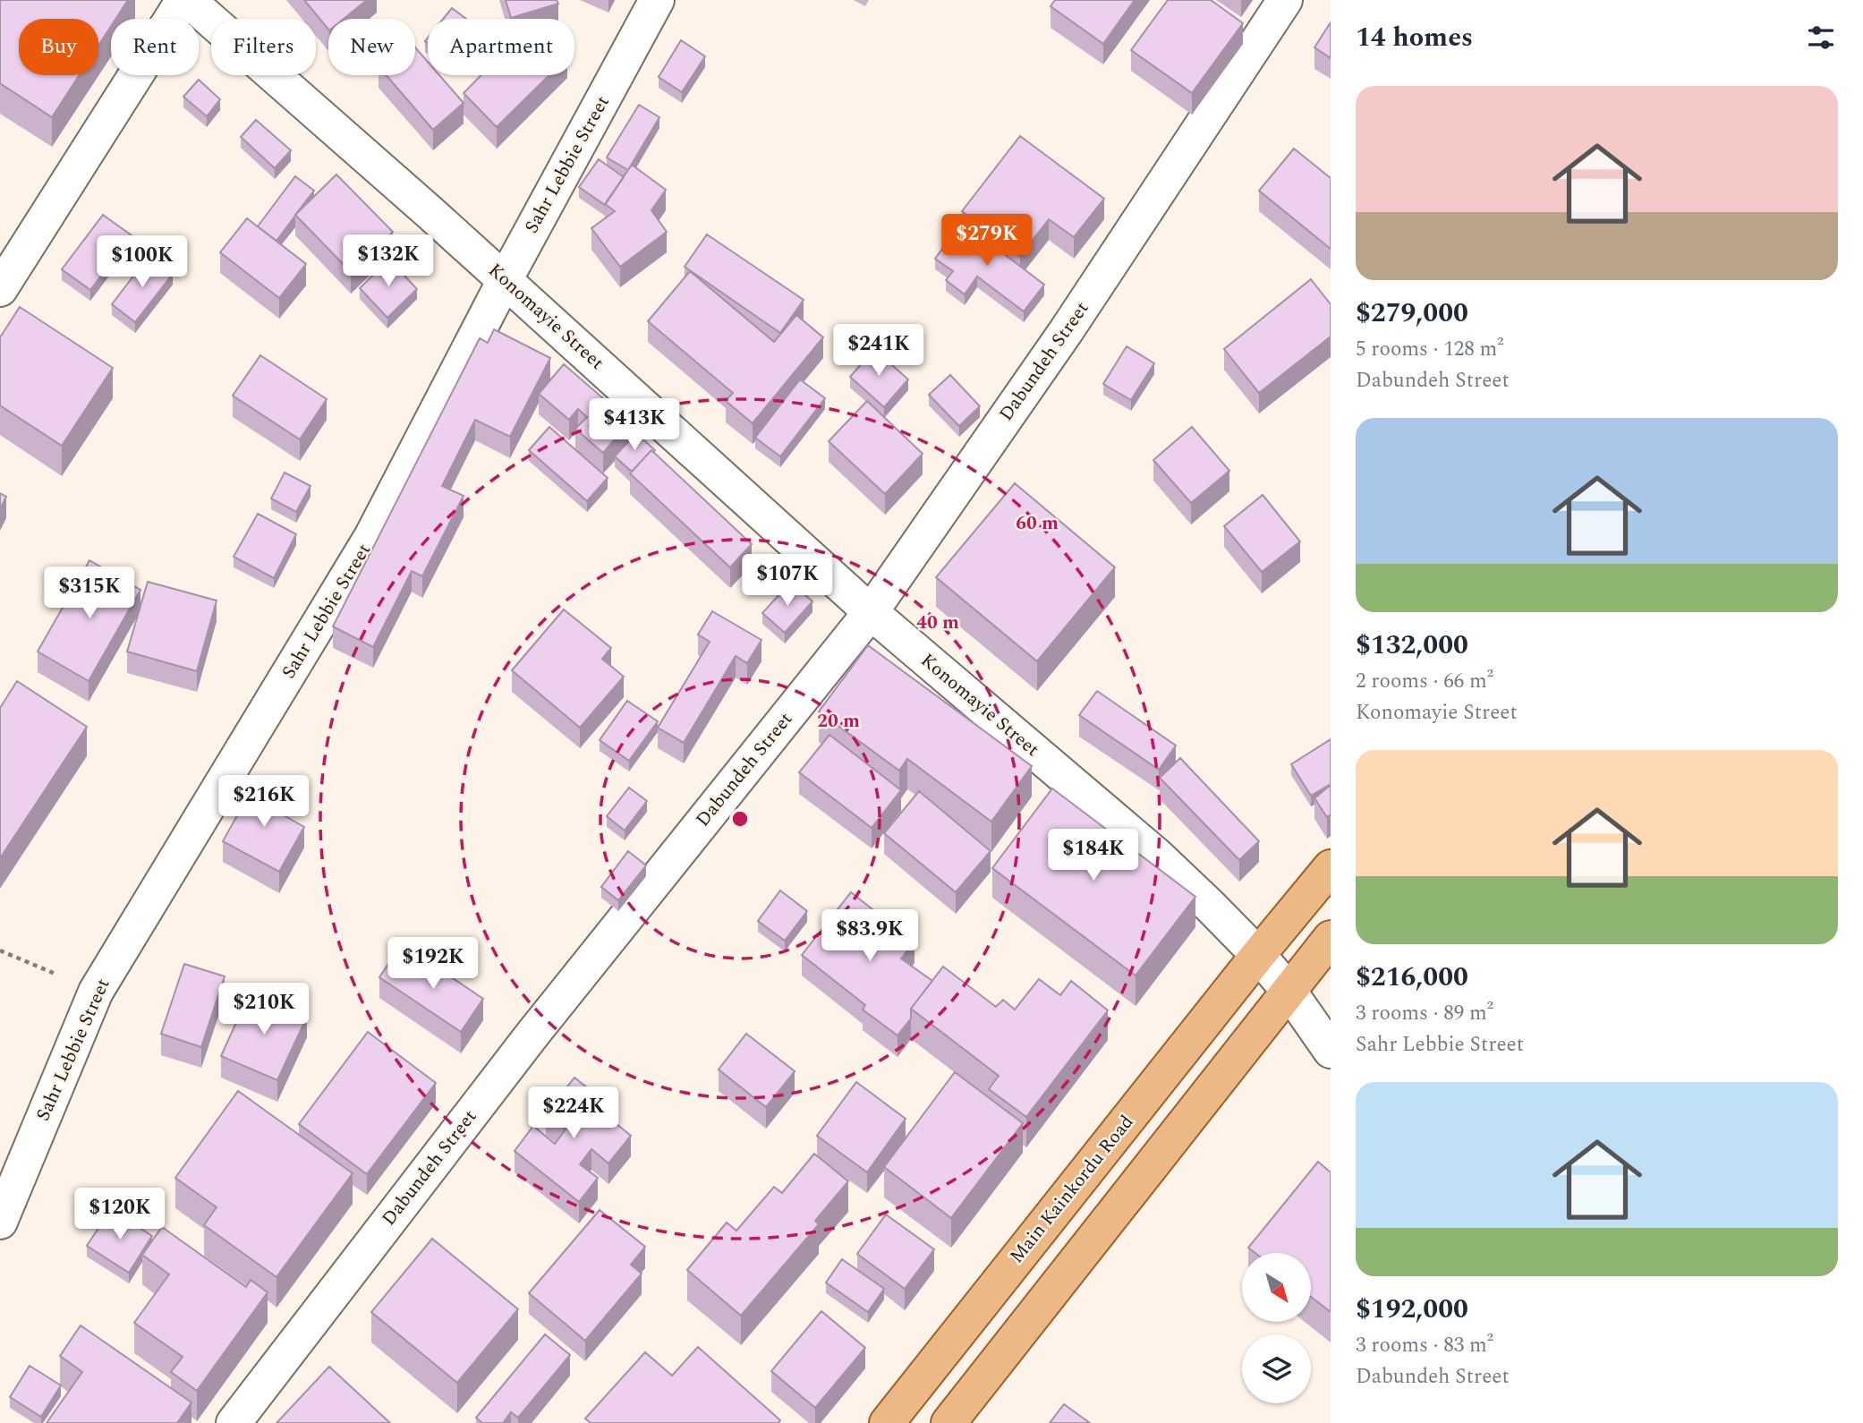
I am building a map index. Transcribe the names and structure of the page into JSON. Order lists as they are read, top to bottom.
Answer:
{
  "streets": {
    "main road": ["Main Kainkordu Road"],
    "street": ["Sahr Lebbie Street", "Konomayie Street", "Dabundeh Street"]
  },
  "crossings": [
    ["Sahr Lebbie Street", "Konomayie Street"],
    ["Konomayie Street", "Dabundeh Street"],
    ["Konomayie Street", "Main Kainkordu Road"]
  ],
  "north": "bottom right",
  "page": {
    "heading": "14 homes",
    "chip": [
      "Buy",
      "Rent",
      "Filters",
      "New",
      "Apartment"
    ],
    "list": [
      {
        "name": "$279,000",
        "note": "5 rooms · 128 m² · Dabundeh Street"
      },
      {
        "name": "$132,000",
        "note": "2 rooms · 66 m² · Konomayie Street"
      },
      {
        "name": "$216,000",
        "note": "3 rooms · 89 m² · Sahr Lebbie Street"
      },
      {
        "name": "$192,000",
        "note": "3 rooms · 83 m² · Dabundeh Street"
      }
    ],
    "price": [
      "$279K",
      "$132K",
      "$100K",
      "$241K",
      "$413K",
      "$107K",
      "$315K",
      "$216K",
      "$184K",
      "$83.9K",
      "$192K",
      "$210K",
      "$224K",
      "$120K"
    ]
  },
  "rings": ["60 m", "40 m", "20 m"]
}
